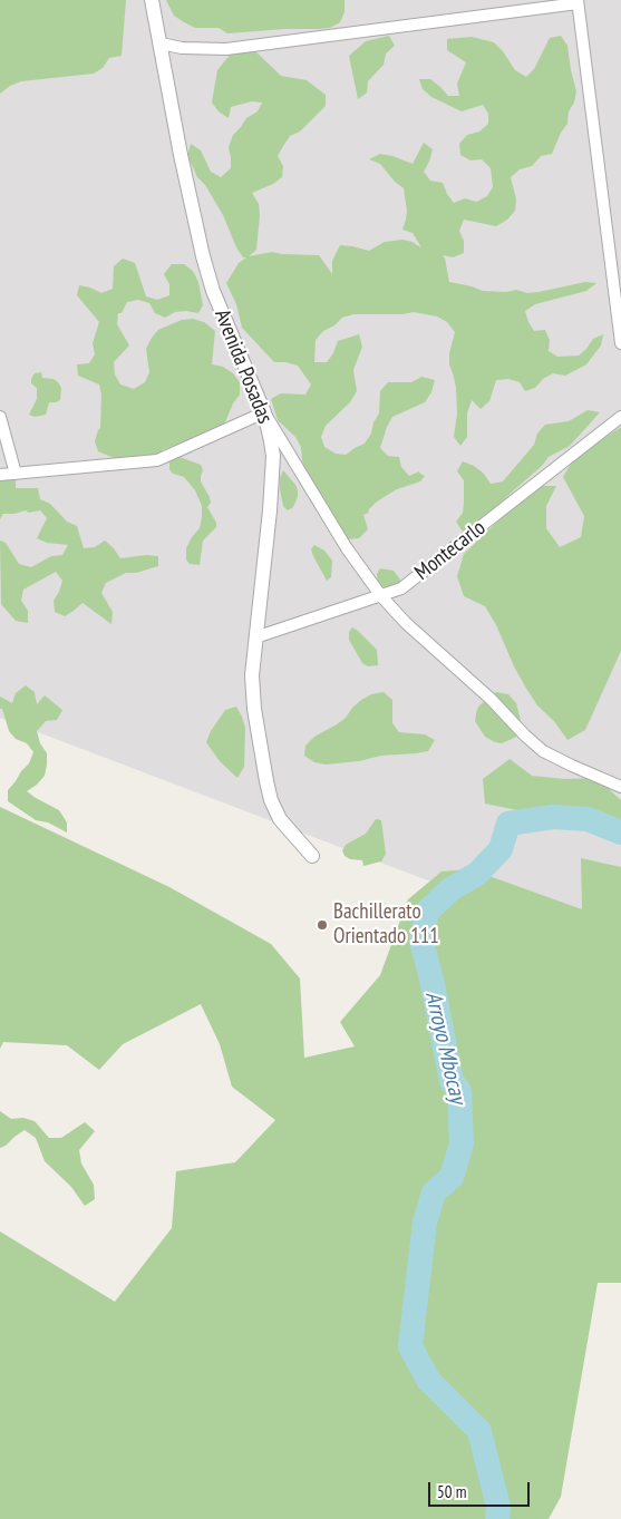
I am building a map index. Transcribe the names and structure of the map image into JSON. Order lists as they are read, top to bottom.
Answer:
{
  "streets": {
    "street": ["Avenida Posadas", "Montecarlo"]
  },
  "crossings": [
    ["Avenida Posadas", "Montecarlo"]
  ],
  "water": ["Arroyo Mbocay"],
  "places": ["Bachillerato Orientado 111"],
  "scale_bar": "50 m"
}
